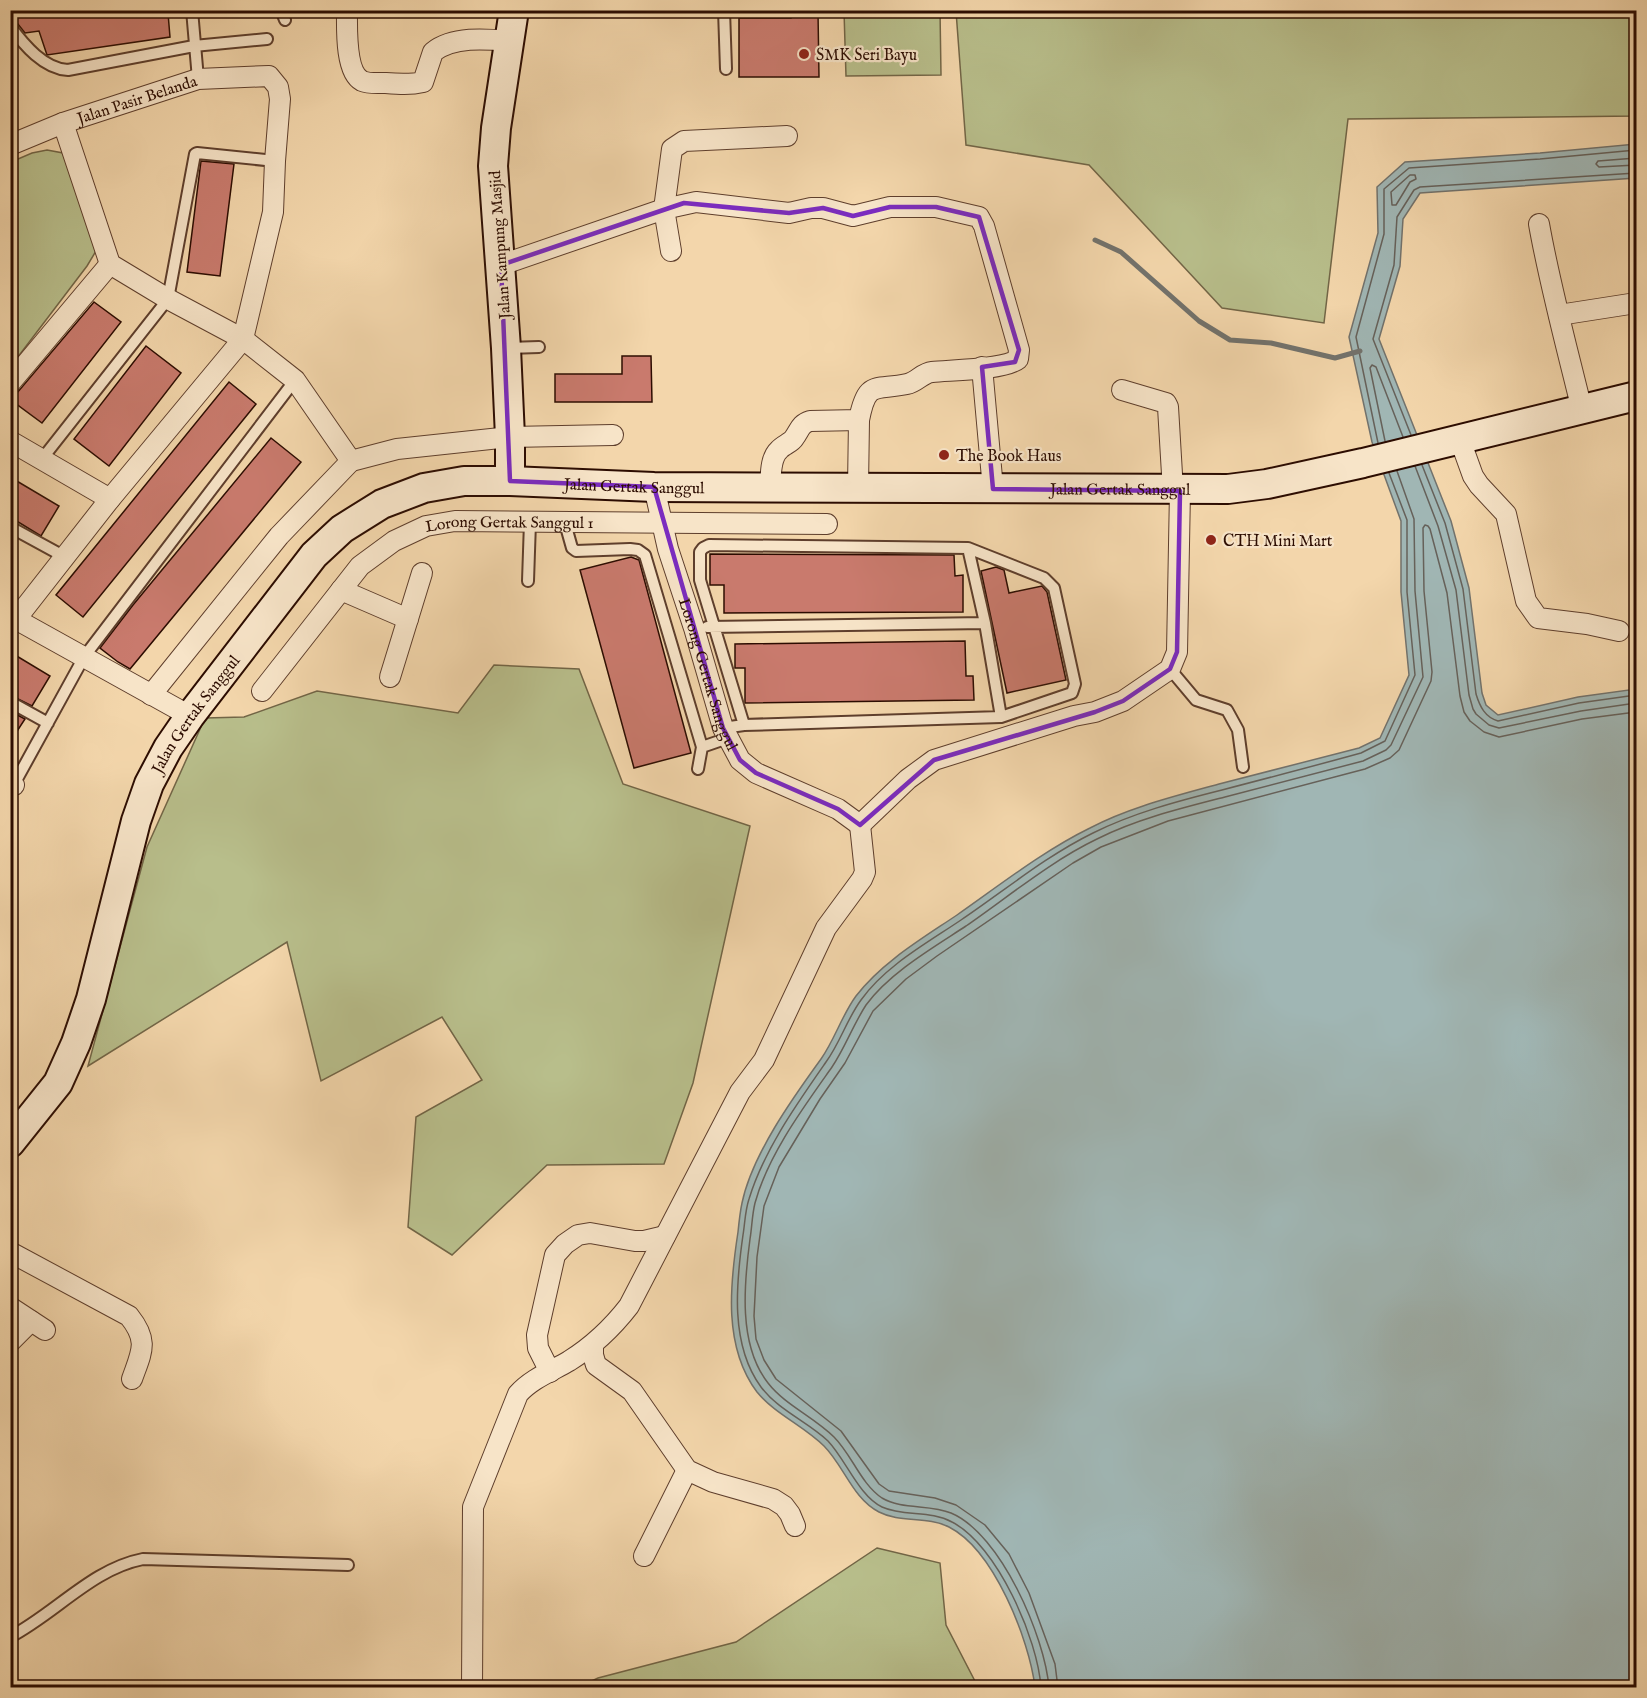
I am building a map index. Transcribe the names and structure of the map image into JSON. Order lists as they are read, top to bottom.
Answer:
{
  "streets": {
    "main road": ["Jalan Kampung Masjid", "Jalan Gertak Sanggul"],
    "street": ["Jalan Pasir Belanda", "Lorong Gertak Sanggul 1", "Lorong Gertak Sanggul"]
  },
  "crossings": [
    ["Jalan Kampung Masjid", "Jalan Gertak Sanggul"],
    ["Jalan Gertak Sanggul", "Lorong Gertak Sanggul"],
    ["Lorong Gertak Sanggul 1", "Lorong Gertak Sanggul"]
  ],
  "places": ["SMK Seri Bayu", "The Book Haus", "CTH Mini Mart"]
}
